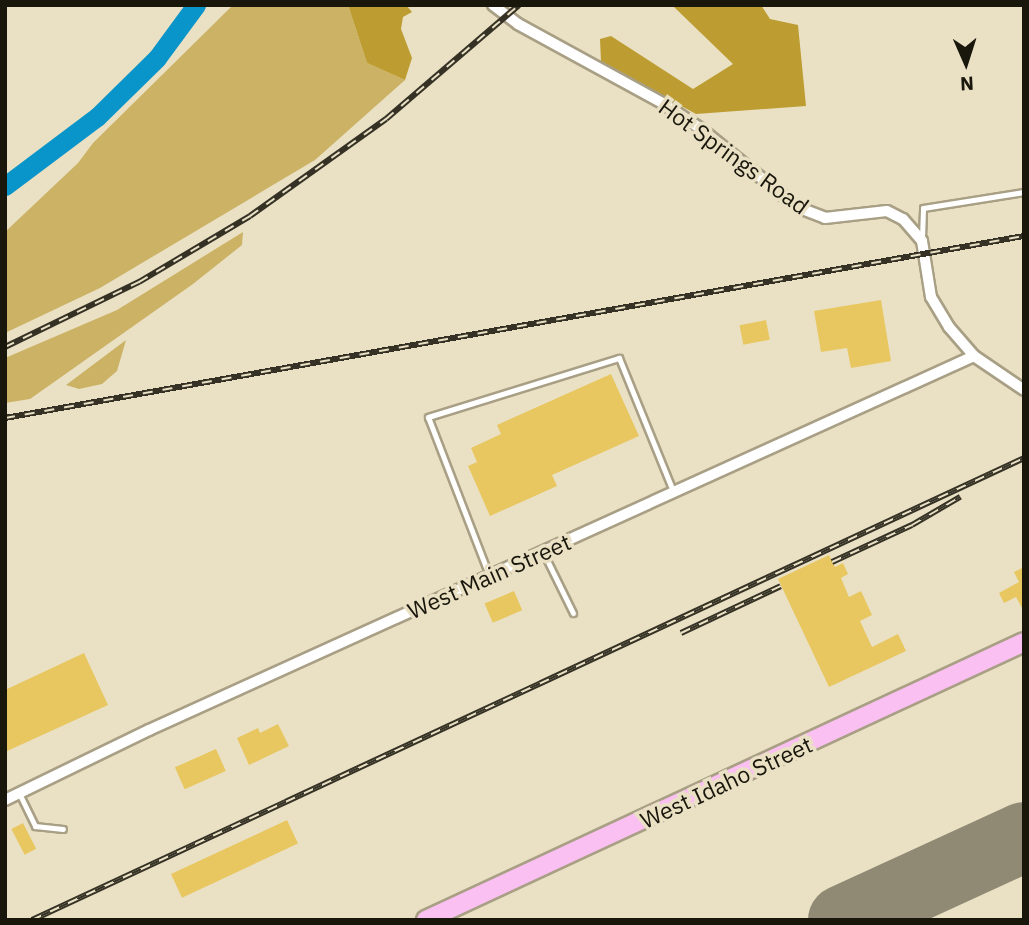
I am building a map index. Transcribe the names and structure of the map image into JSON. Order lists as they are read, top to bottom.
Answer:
{
  "streets": {
    "main road": ["West Idaho Street"],
    "street": ["Hot Springs Road", "West Main Street"]
  },
  "north": "bottom"
}
